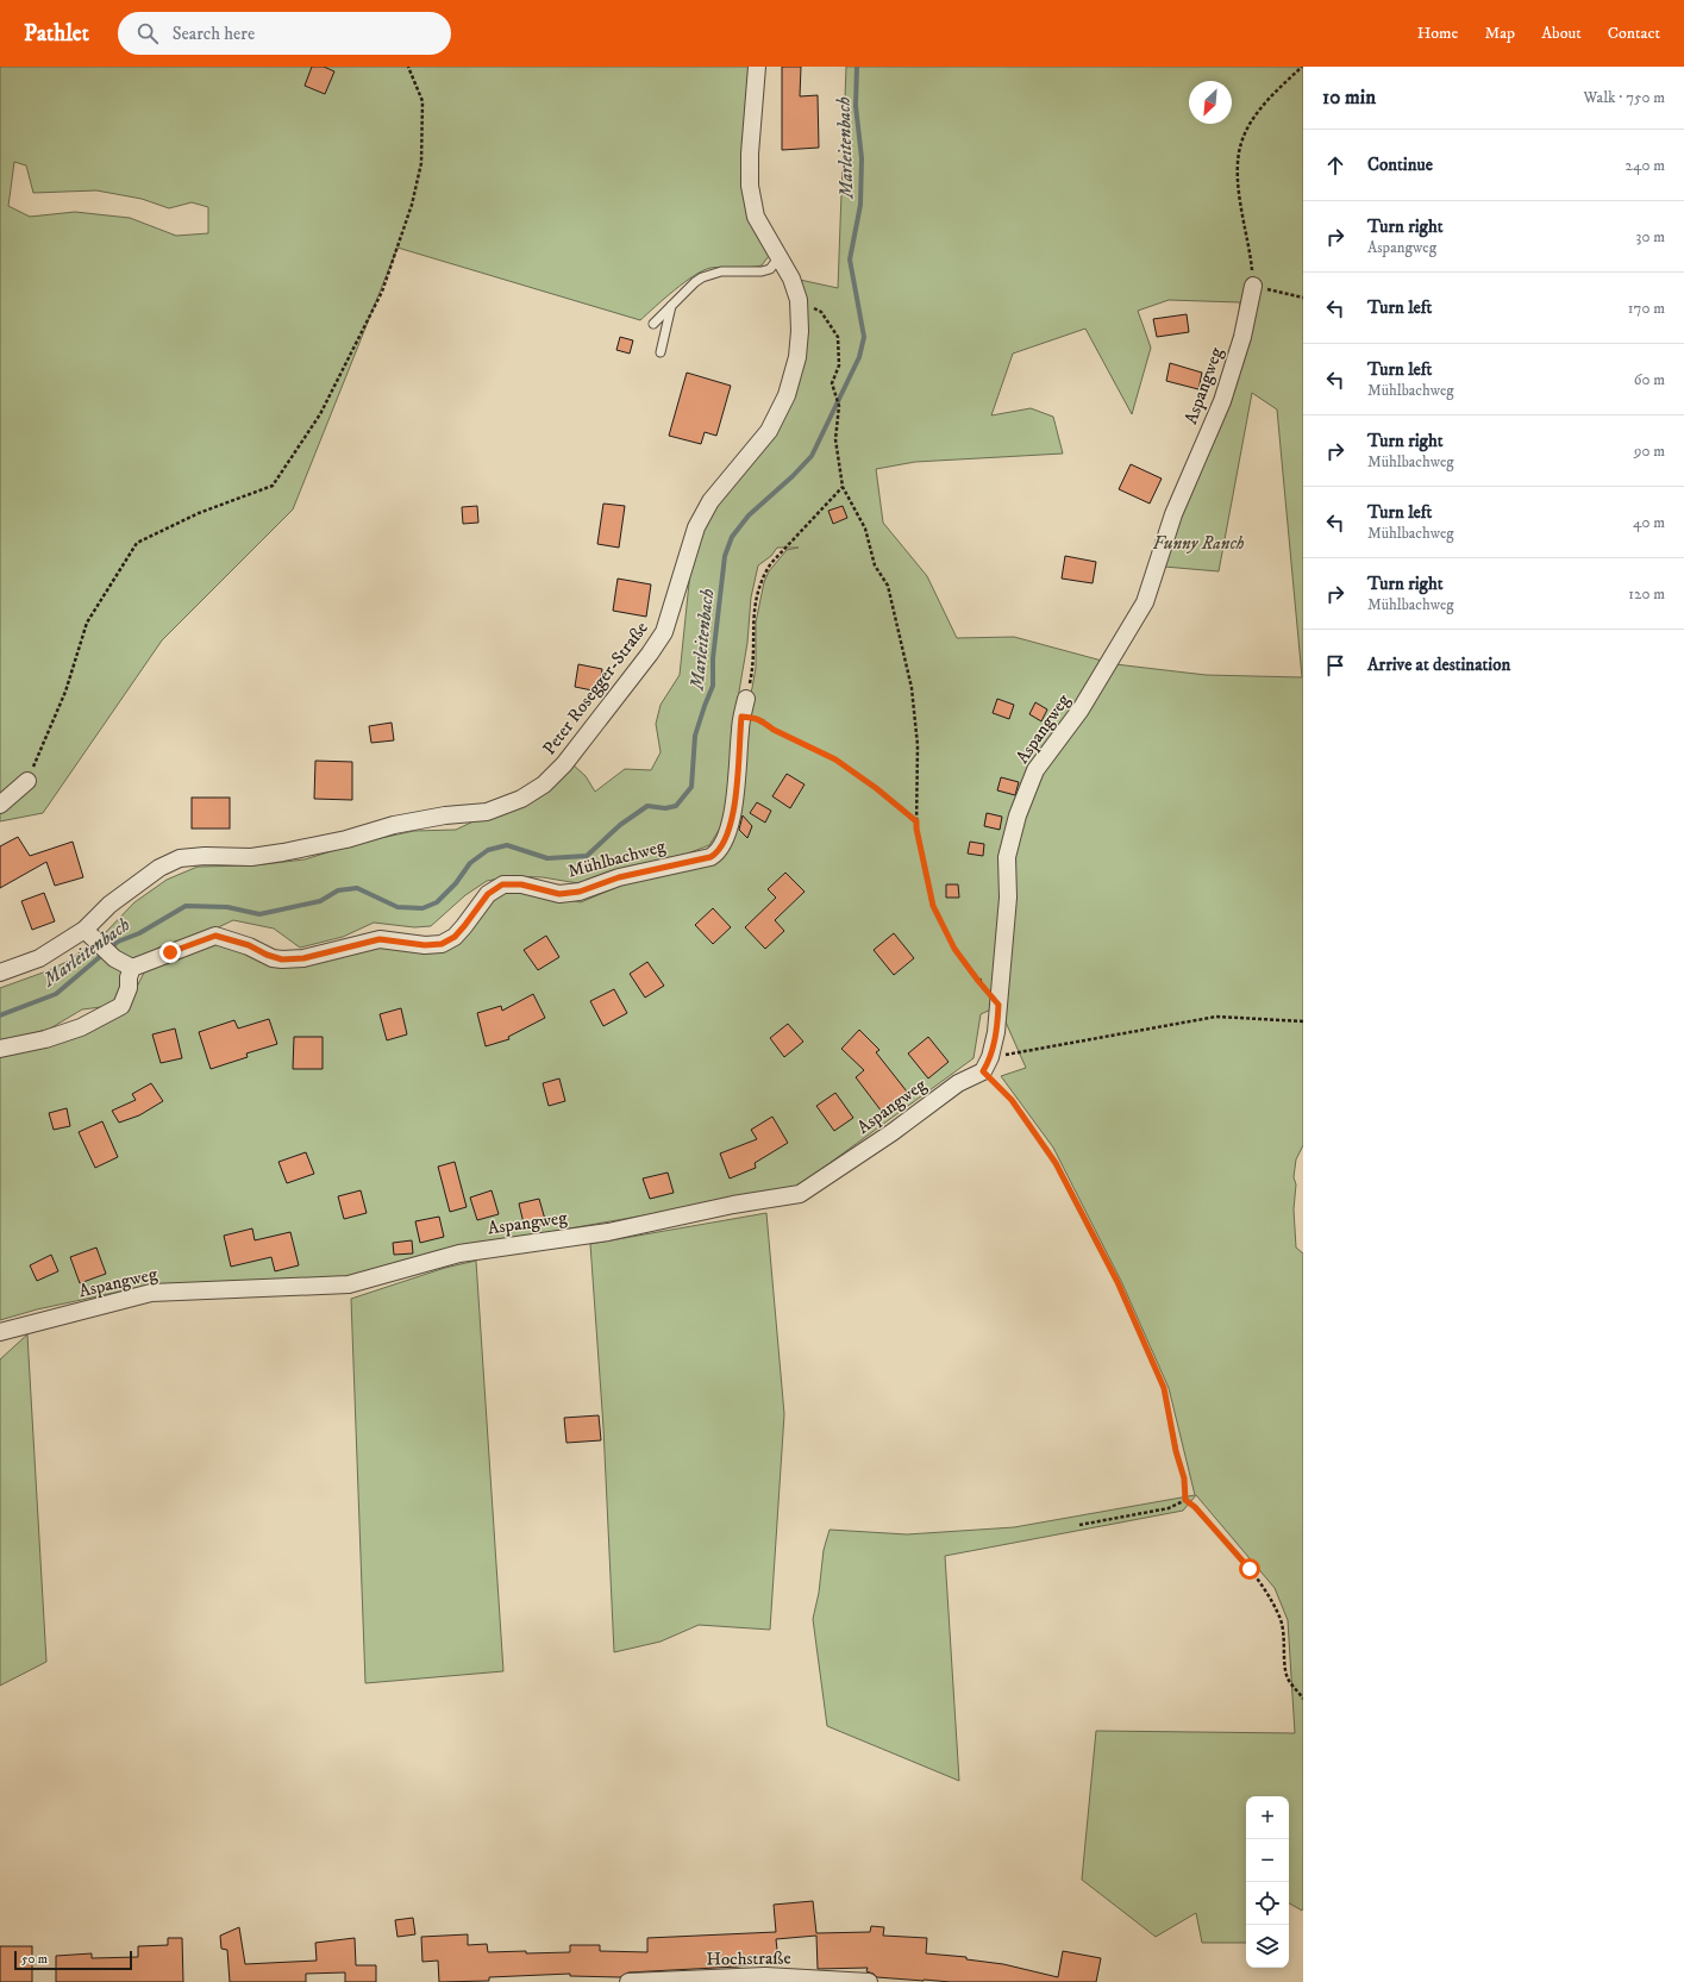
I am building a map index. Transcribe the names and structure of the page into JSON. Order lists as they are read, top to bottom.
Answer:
{
  "streets": {
    "street": [
      "Aspangweg",
      "Peter Rosegger-Straße",
      "Mühlbachweg",
      "Hochstraße"
    ]
  },
  "water": ["Marleitenbach"],
  "parks": ["Funny Ranch"],
  "scale_bar": "50 m",
  "north": "bottom left",
  "page": {
    "header": "Pathlet",
    "search": "Search here",
    "nav": [
      "Home",
      "Map",
      "About",
      "Contact"
    ],
    "heading": ["10 min", "Walk · 750 m"],
    "list": [
      ["Continue", "240 m"],
      ["Turn right", "Aspangweg", "30 m"],
      ["Turn left", "170 m"],
      ["Turn left", "Mühlbachweg", "60 m"],
      ["Turn right", "Mühlbachweg", "90 m"],
      ["Turn left", "Mühlbachweg", "40 m"],
      ["Turn right", "Mühlbachweg", "120 m"],
      "Arrive at destination"
    ],
    "map_buttons": ["+", "−"],
    "scale": "50 m"
  }
}
